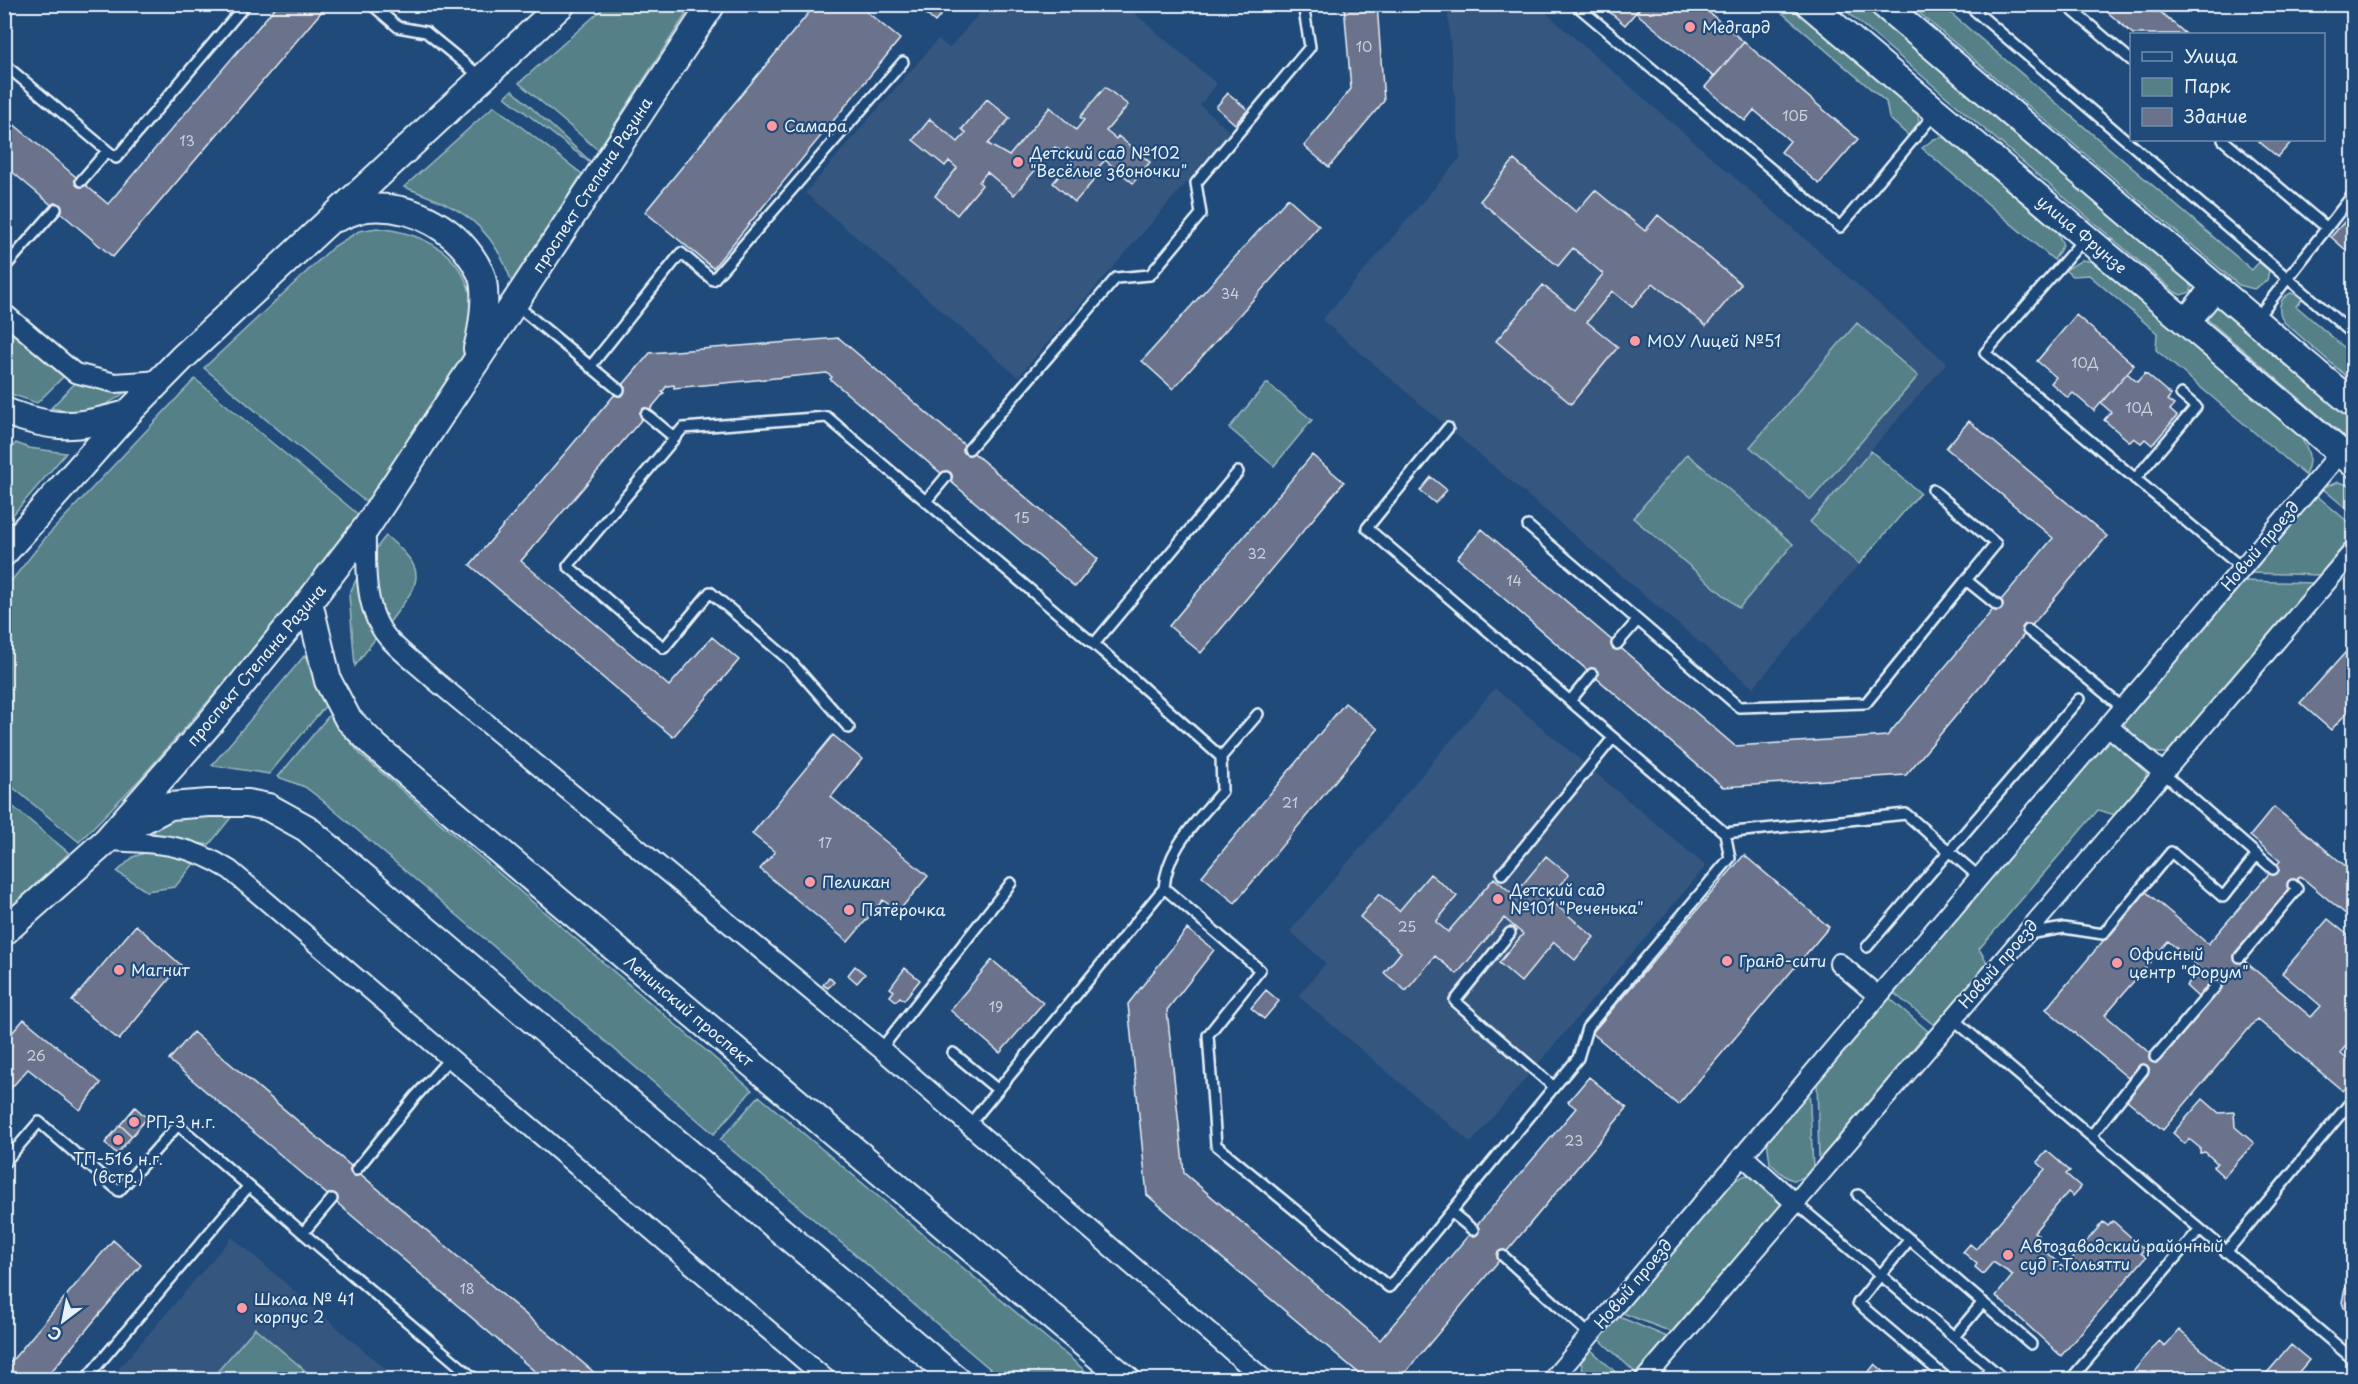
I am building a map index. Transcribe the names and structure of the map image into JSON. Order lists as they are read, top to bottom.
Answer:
{
  "streets": {
    "main road": ["проспект Степана Разина", "улица Фрунзе", "Ленинский проспект"],
    "street": ["Новый проезд"]
  },
  "crossings": [
    ["проспект Степана Разина", "Ленинский проспект"],
    ["улица Фрунзе", "Новый проезд"]
  ],
  "places": [
    "Медгард",
    "Самара",
    "Детский сад №102 \"Весёлые звоночки\"",
    "МОУ Лицей №51",
    "Пеликан",
    "Детский сад №101 \"Реченька\"",
    "Пятёрочка",
    "Гранд-сити",
    "Офисный центр \"Форум\"",
    "Магнит",
    "РП-3 н.г.",
    "ТП-516 н.г. (встр.)",
    "Автозаводский районный суд г.Тольятти",
    "Школа № 41 корпус 2"
  ],
  "house_numbers": [
    "10",
    "10Б",
    "13",
    "34",
    "10Д",
    "10Д",
    "15",
    "32",
    "14",
    "21",
    "17",
    "25",
    "19",
    "26",
    "23",
    "18"
  ],
  "legend": ["Улица", "Парк", "Здание"],
  "north": "bottom left"
}
